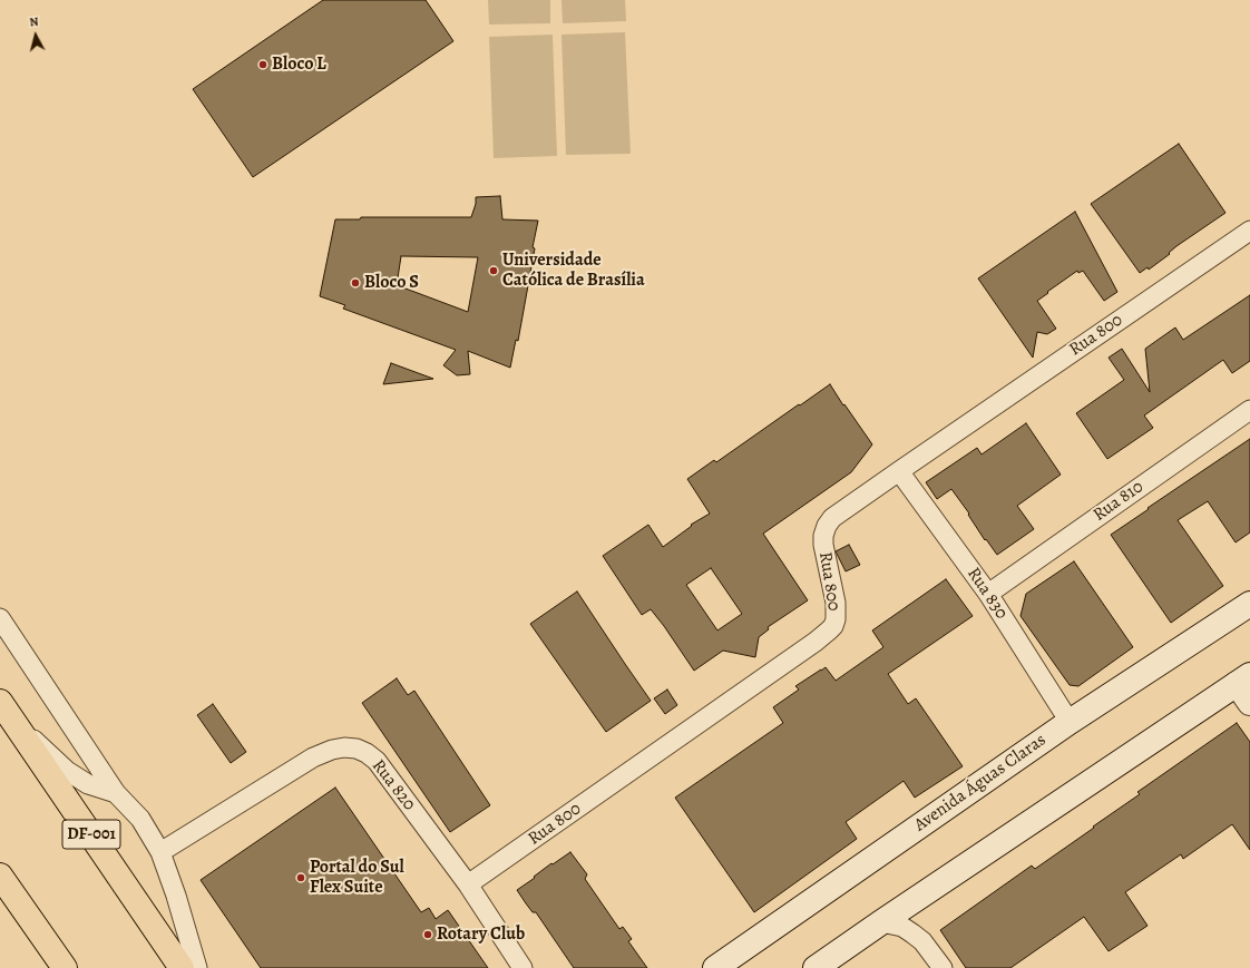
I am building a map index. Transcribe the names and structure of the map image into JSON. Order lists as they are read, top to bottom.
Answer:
{
  "streets": {
    "highway": ["DF-001"],
    "main road": ["Avenida Águas Claras"],
    "street": [
      "Rua 800",
      "Rua 810",
      "Rua 830",
      "Rua 820"
    ]
  },
  "crossings": [
    ["Rua 800", "Rua 830"],
    ["Rua 800", "Rua 820"],
    ["Rua 810", "Rua 830"],
    ["Rua 830", "Avenida Águas Claras"]
  ],
  "places": [
    "Bloco L",
    "Universidade Católica de Brasília",
    "Bloco S",
    "Portal do Sul Flex Suite",
    "Rotary Club"
  ],
  "north": "top"
}
